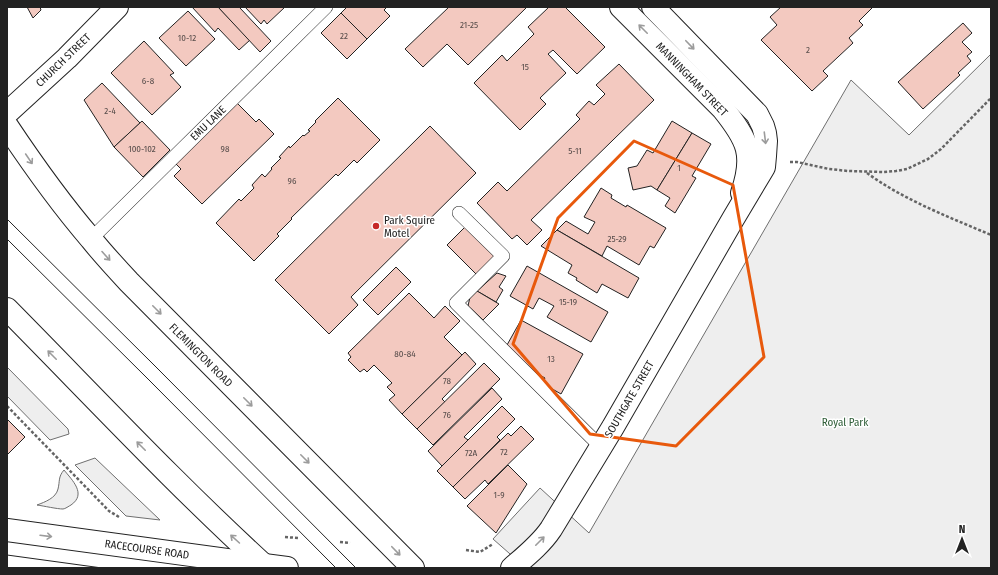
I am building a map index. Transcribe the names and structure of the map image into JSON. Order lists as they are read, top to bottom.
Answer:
{
  "streets": {
    "main road": [
      "CHURCH STREET",
      "MANNINGHAM STREET",
      "FLEMINGTON ROAD",
      "SOUTHGATE STREET",
      "RACECOURSE ROAD"
    ],
    "lane": ["EMU LANE"]
  },
  "crossings": [
    ["MANNINGHAM STREET", "SOUTHGATE STREET"],
    ["EMU LANE", "FLEMINGTON ROAD"]
  ],
  "one_way": ["RACECOURSE ROAD"],
  "parks": ["Royal Park"],
  "places": ["Park Squire Motel"],
  "house_numbers": [
    "21-25",
    "22",
    "10-12",
    "2",
    "15",
    "6-8",
    "2-4",
    "100-102",
    "98",
    "5-11",
    "1",
    "96",
    "25-29",
    "15-19",
    "80-84",
    "13",
    "78",
    "76",
    "72",
    "72A",
    "1-9"
  ],
  "north": "top"
}
